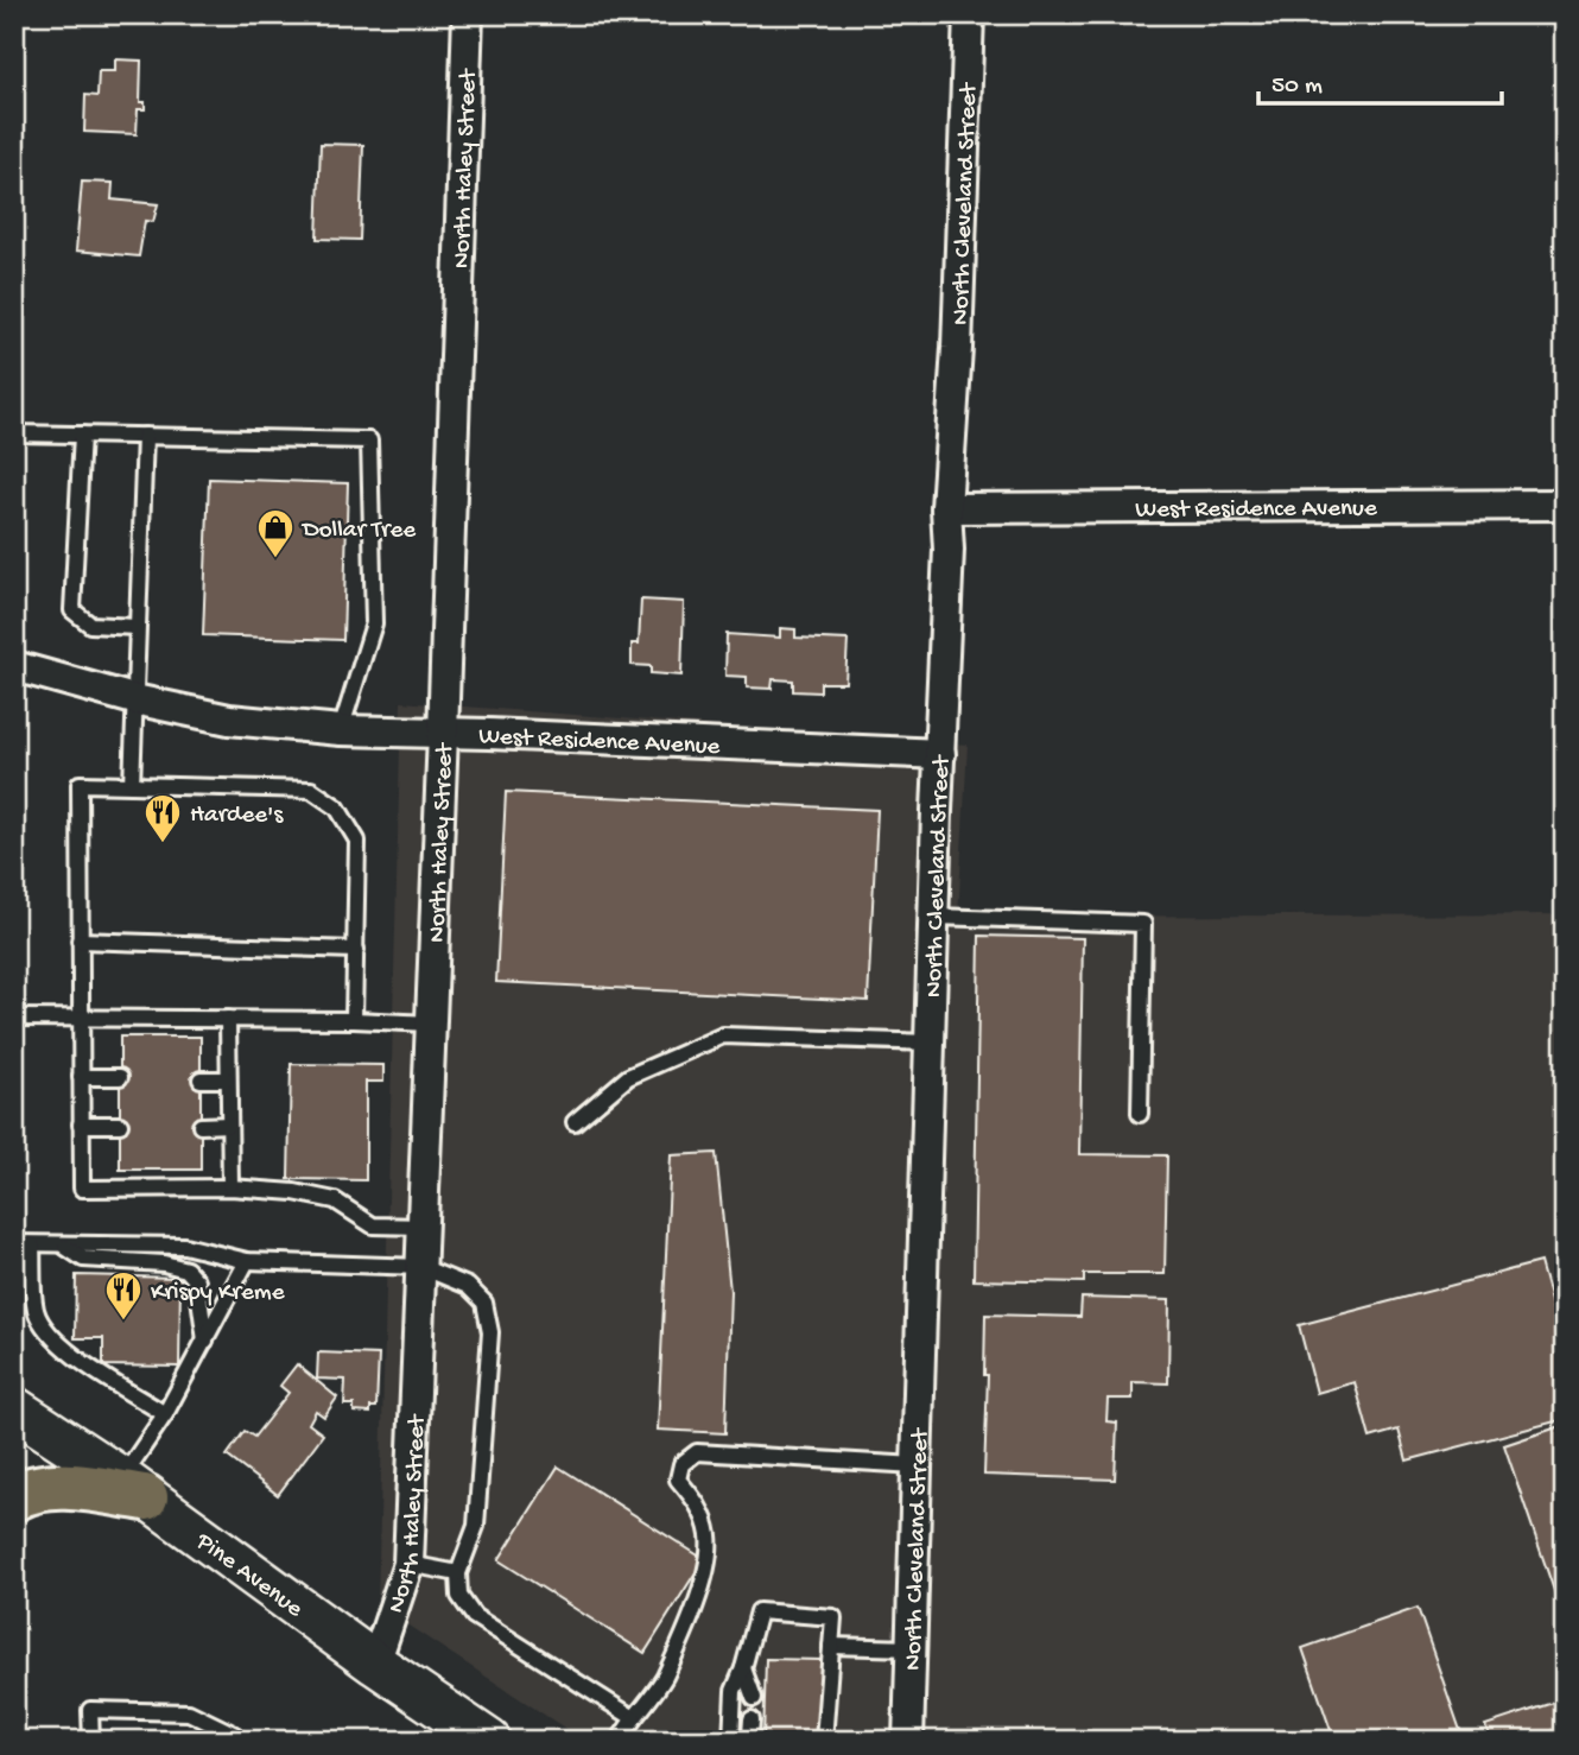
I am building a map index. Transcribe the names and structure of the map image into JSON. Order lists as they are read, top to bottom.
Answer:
{
  "streets": {
    "main road": ["Pine Avenue"],
    "street": ["North Haley Street", "North Cleveland Street", "West Residence Avenue"]
  },
  "crossings": [
    ["North Haley Street", "West Residence Avenue"],
    ["North Haley Street", "Pine Avenue"],
    ["North Cleveland Street", "West Residence Avenue"]
  ],
  "places": {
    "shop": ["Dollar Tree"],
    "restaurant": ["Hardee's", "Krispy Kreme"]
  },
  "scale_bar": "50 m"
}
